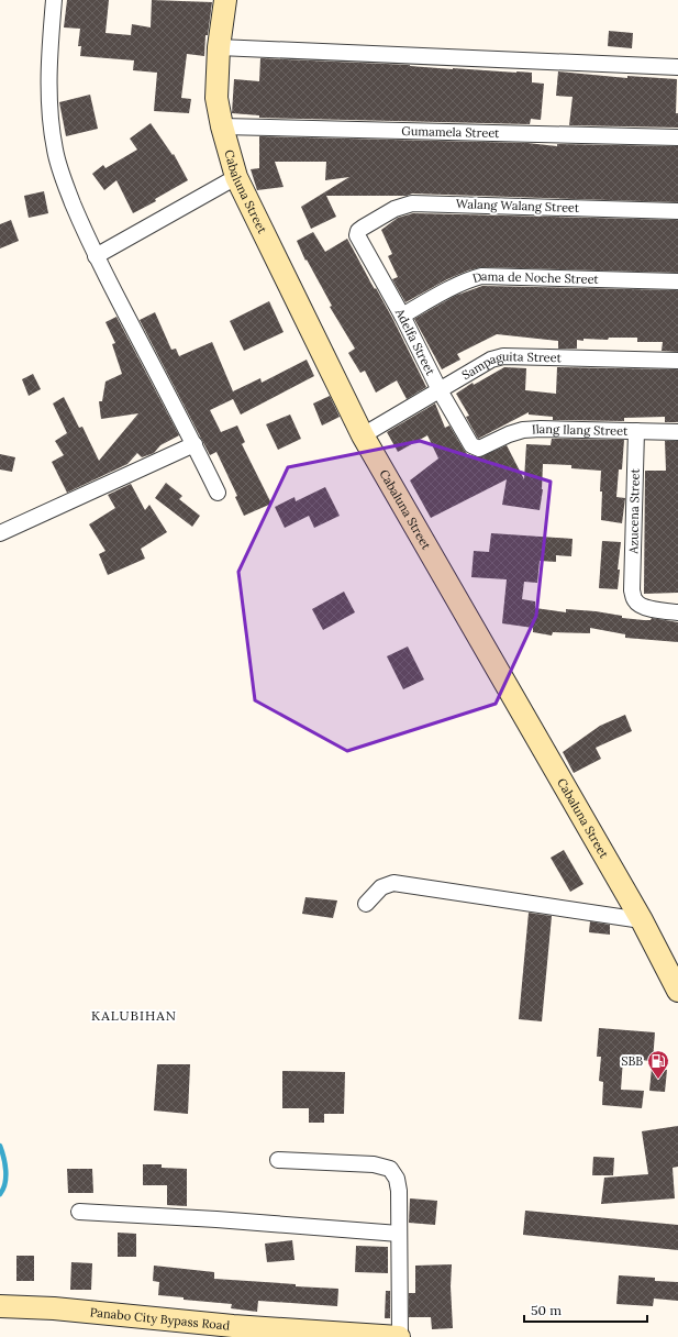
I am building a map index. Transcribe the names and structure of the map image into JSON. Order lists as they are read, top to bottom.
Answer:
{
  "streets": {
    "main road": ["Cabaluna Street", "Panabo City Bypass Road"],
    "street": [
      "Gumamela Street",
      "Walang Walang Street",
      "Dama de Noche Street",
      "Adelfa Street",
      "Sampaguita Street",
      "Ilang Ilang Street",
      "Azucena Street"
    ]
  },
  "crossings": [
    ["Gumamela Street", "Cabaluna Street"],
    ["Cabaluna Street", "Sampaguita Street"],
    ["Walang Walang Street", "Adelfa Street"],
    ["Dama de Noche Street", "Adelfa Street"],
    ["Adelfa Street", "Sampaguita Street"],
    ["Adelfa Street", "Ilang Ilang Street"],
    ["Ilang Ilang Street", "Azucena Street"]
  ],
  "districts": ["KALUBIHAN"],
  "places": {
    "fuel station": ["SBB"]
  },
  "scale_bar": "50 m"
}
